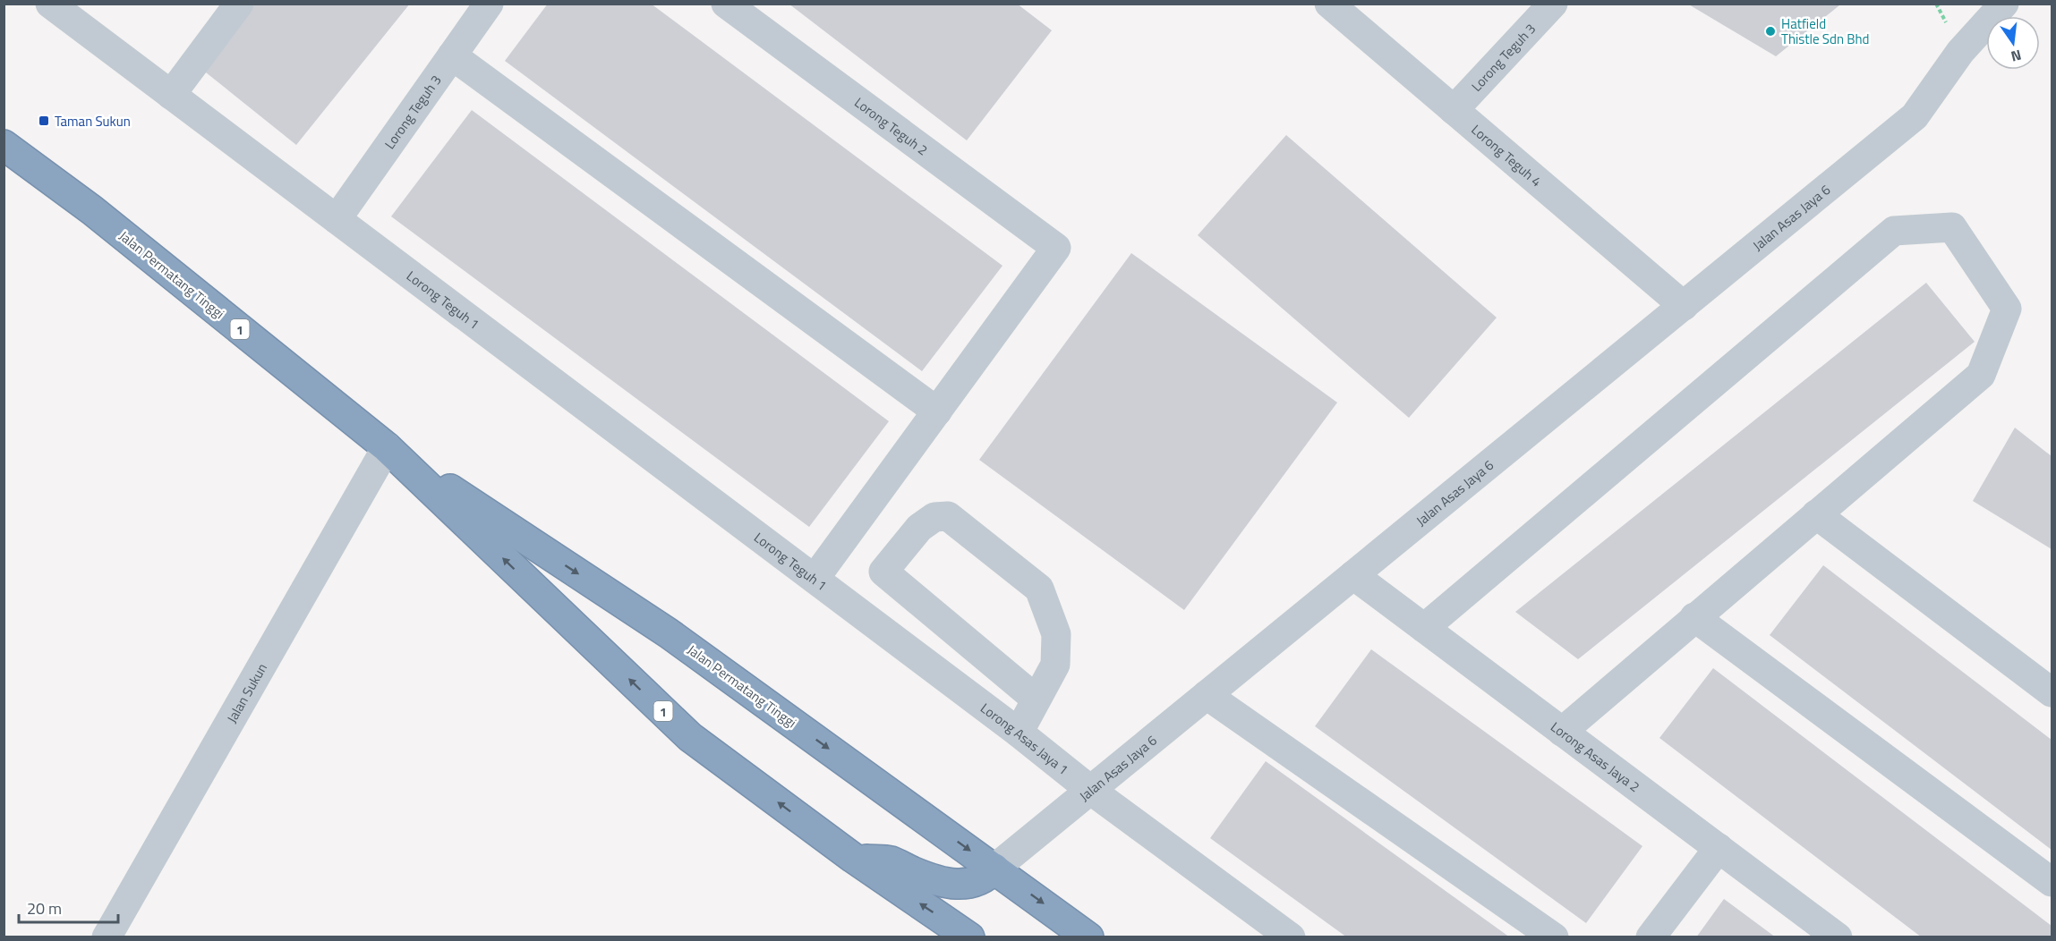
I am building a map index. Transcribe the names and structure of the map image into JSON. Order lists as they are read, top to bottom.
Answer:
{
  "streets": {
    "highway": ["Jalan Permatang Tinggi", "1"],
    "street": [
      "Lorong Teguh 3",
      "Lorong Teguh 2",
      "Lorong Teguh 4",
      "Jalan Asas Jaya 6",
      "Lorong Teguh 1",
      "Jalan Sukun",
      "Lorong Asas Jaya 1",
      "Lorong Asas Jaya 2"
    ]
  },
  "crossings": [
    ["Lorong Teguh 3", "Lorong Teguh 4"],
    ["Lorong Teguh 3", "Lorong Teguh 1"],
    ["Lorong Teguh 4", "Jalan Asas Jaya 6"],
    ["Jalan Asas Jaya 6", "Jalan Permatang Tinggi"],
    ["Jalan Asas Jaya 6", "Lorong Asas Jaya 1"],
    ["Jalan Asas Jaya 6", "Lorong Asas Jaya 2"],
    ["Jalan Permatang Tinggi", "Jalan Sukun"],
    ["Lorong Teguh 1", "Lorong Asas Jaya 1"]
  ],
  "places": {
    "other": ["Hatfield Thistle Sdn Bhd"],
    "transit": ["Taman Sukun"]
  },
  "scale_bar": "20 m",
  "north": "bottom"
}
